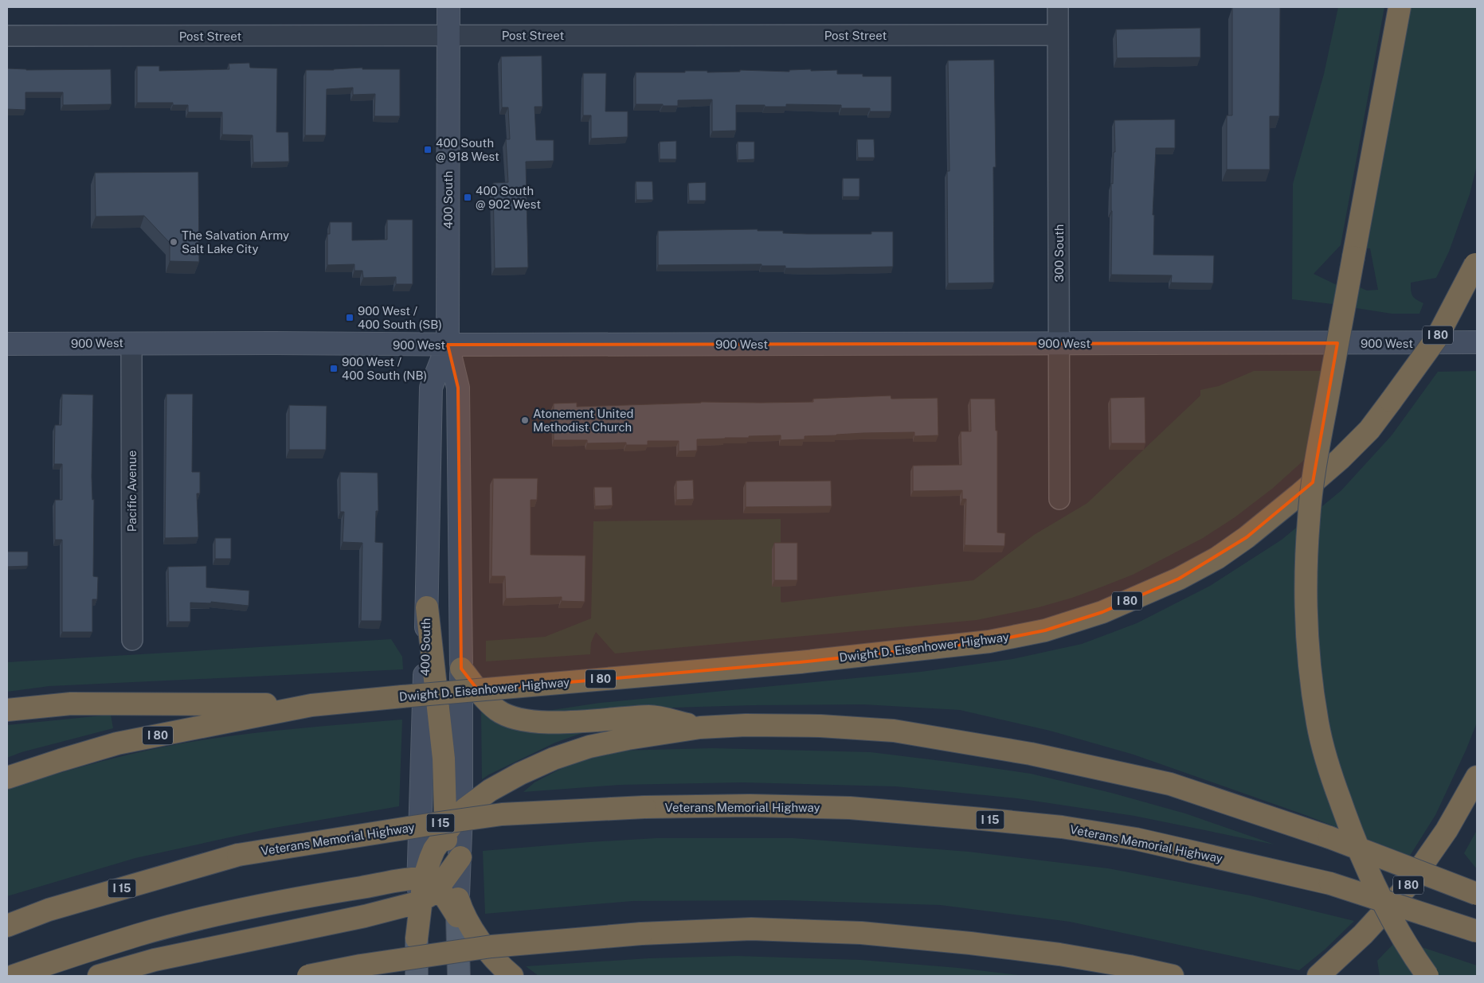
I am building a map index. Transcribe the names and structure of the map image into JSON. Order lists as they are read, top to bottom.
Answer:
{
  "streets": {
    "highway": [
      "I 80",
      "Dwight D. Eisenhower Highway",
      "Veterans Memorial Highway",
      "I 15"
    ],
    "main road": ["400 South", "900 West"],
    "street": ["Post Street", "300 South", "Pacific Avenue"]
  },
  "crossings": [
    ["Post Street", "400 South"],
    ["Post Street", "300 South"],
    ["400 South", "900 West"],
    ["300 South", "900 West"],
    ["I 80", "Dwight D. Eisenhower Highway"],
    ["900 West", "Pacific Avenue"]
  ],
  "places": {
    "transit": [
      "400 South @ 918 West",
      "400 South @ 902 West",
      "900 West / 400 South (SB)",
      "900 West / 400 South (NB)"
    ],
    "other": ["The Salvation Army Salt Lake City", "Atonement United Methodist Church"]
  }
}
